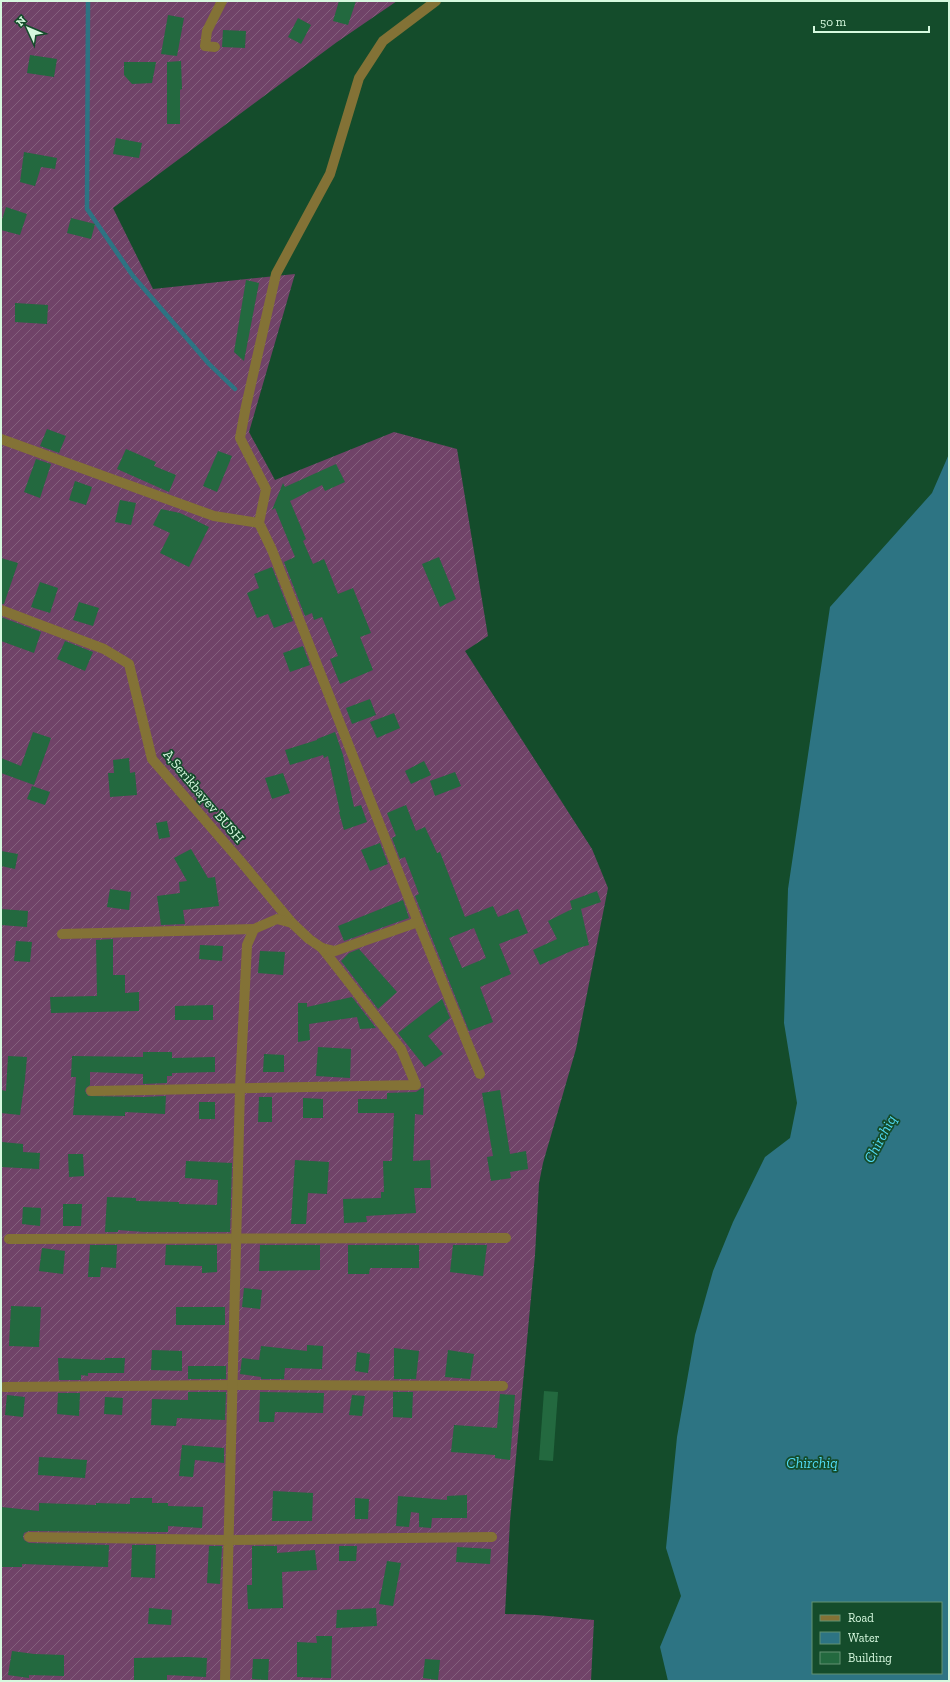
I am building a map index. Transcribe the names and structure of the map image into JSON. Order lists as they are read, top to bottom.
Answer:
{
  "streets": {
    "street": ["A,Serikbayev BUSH"]
  },
  "water": ["Chirchiq"],
  "legend": ["Road", "Water", "Building"],
  "scale_bar": "50 m",
  "north": "top left"
}
